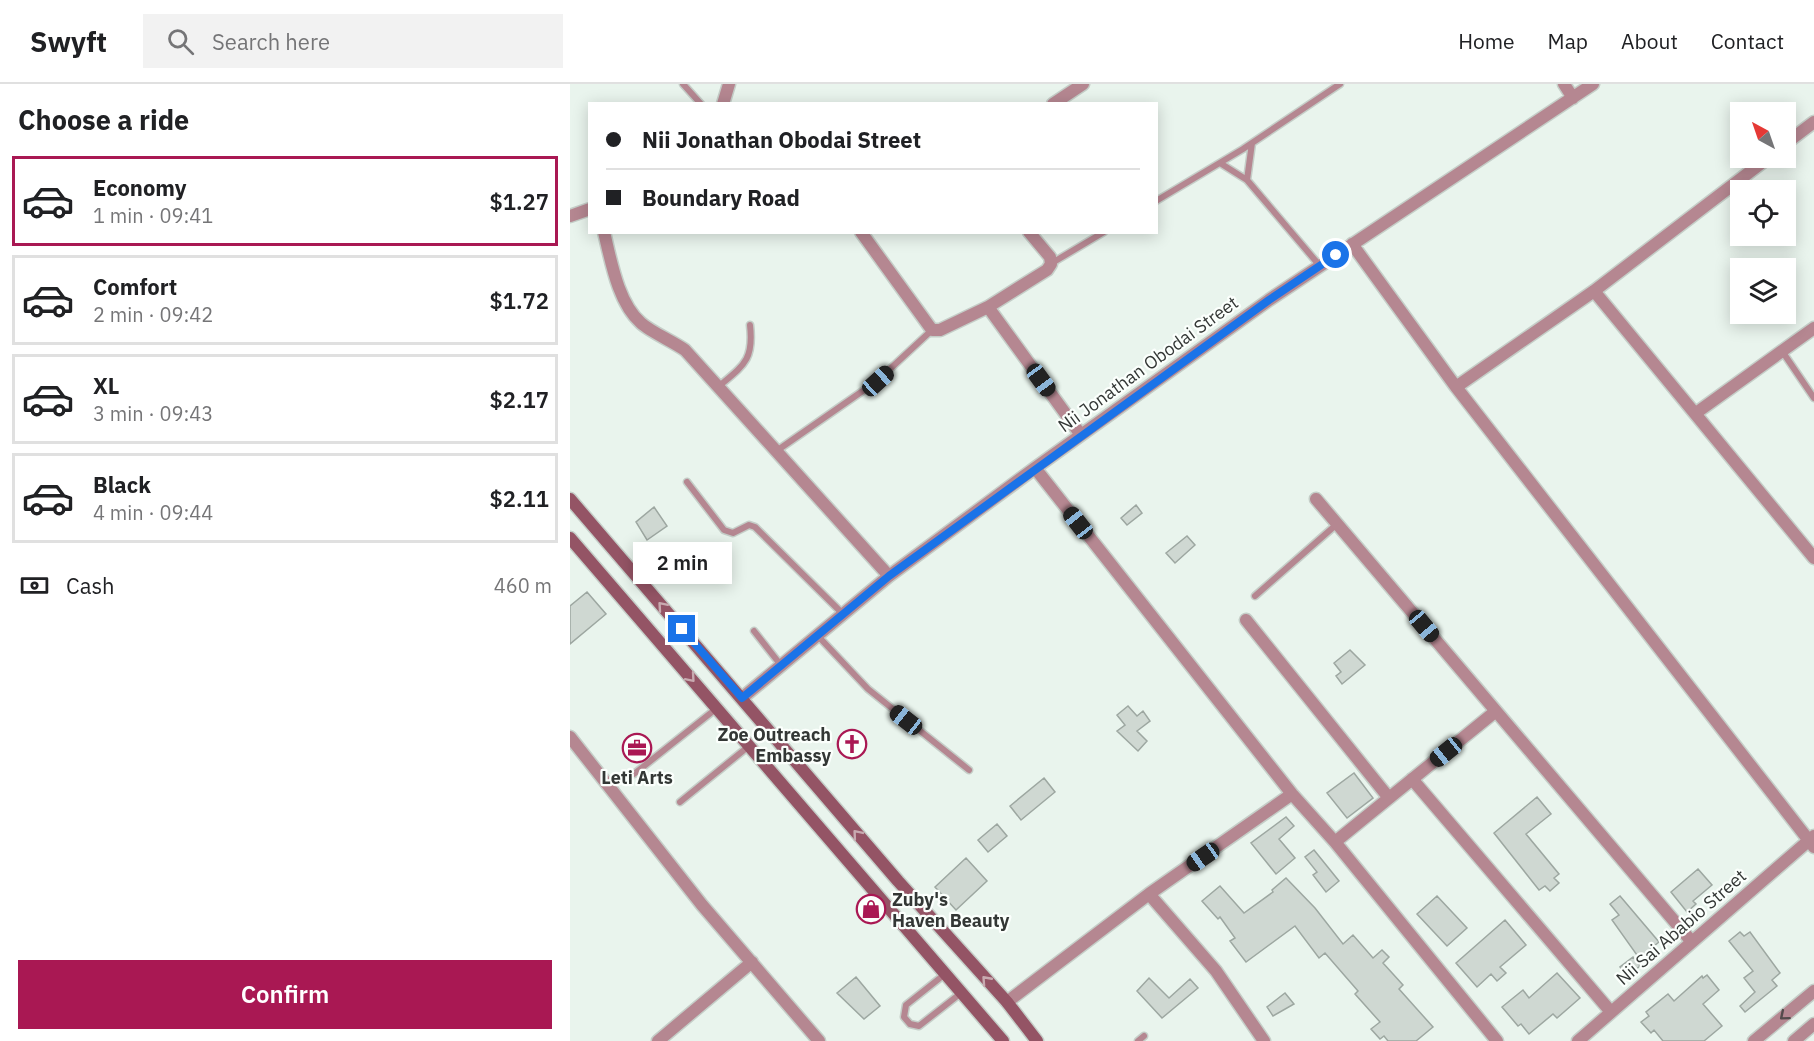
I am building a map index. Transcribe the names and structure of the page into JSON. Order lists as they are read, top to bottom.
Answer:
{
  "streets": {
    "street": ["Nii Jonathan Obodai Street", "Nii Sai Ababio Street"]
  },
  "places": {
    "church": ["Zoe Outreach Embassy"],
    "office": ["Leti Arts"],
    "shop": ["Zuby's Haven Beauty"]
  },
  "north": "top left",
  "page": {
    "header": "Swyft",
    "search": "Search here",
    "nav": [
      "Home",
      "Map",
      "About",
      "Contact"
    ],
    "heading": "Choose a ride",
    "banner": ["Nii Jonathan Obodai Street", "Boundary Road"],
    "list": [
      {
        "name": "Economy",
        "note": "1 min · 09:41",
        "value": "$1.27"
      },
      {
        "name": "Comfort",
        "note": "2 min · 09:42",
        "value": "$1.72"
      },
      {
        "name": "XL",
        "note": "3 min · 09:43",
        "value": "$2.17"
      },
      {
        "name": "Black",
        "note": "4 min · 09:44",
        "value": "$2.11"
      }
    ],
    "bubble": "2 min",
    "pay": ["Cash", "460 m"],
    "buttons": "Confirm"
  }
}
